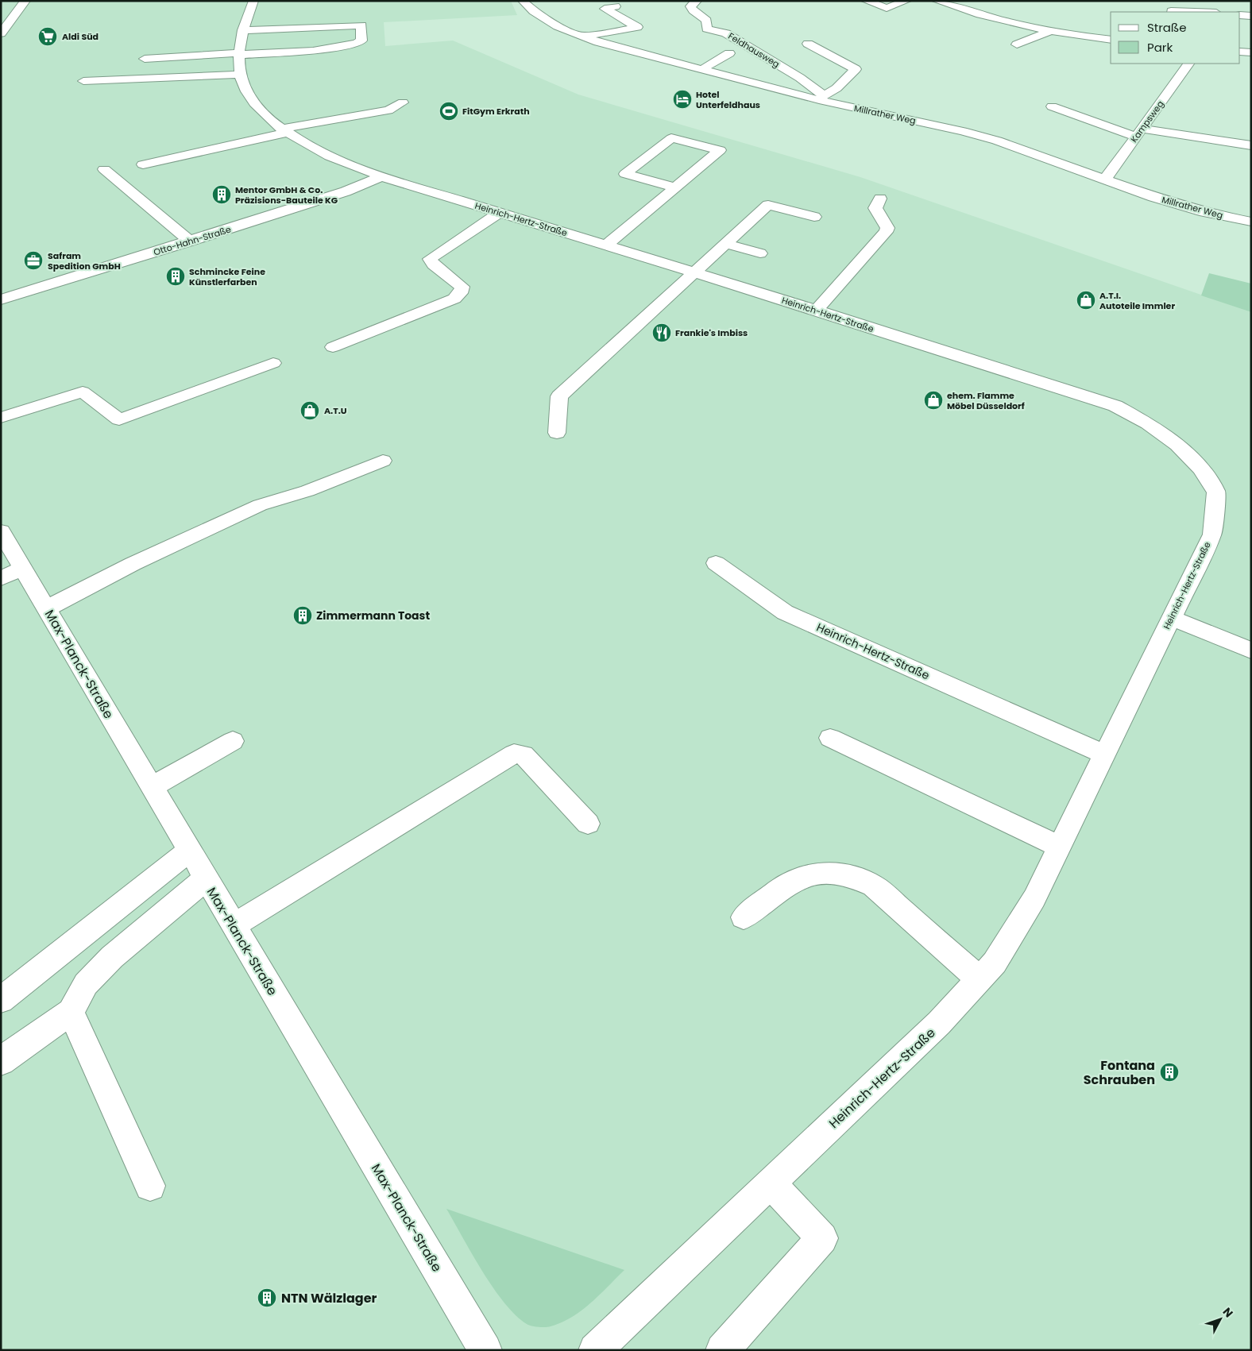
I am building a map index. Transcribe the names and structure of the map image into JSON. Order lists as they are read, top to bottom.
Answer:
{
  "streets": {
    "street": [
      "Feldhausweg",
      "Millrather Weg",
      "Kampsweg",
      "Heinrich-Hertz-Straße",
      "Otto-Hahn-Straße",
      "Max-Planck-Straße"
    ]
  },
  "crossings": [
    ["Feldhausweg", "Millrather Weg"],
    ["Millrather Weg", "Kampsweg"],
    ["Heinrich-Hertz-Straße", "Otto-Hahn-Straße"]
  ],
  "places": {
    "supermarket": ["Aldi Süd"],
    "hotel": ["Hotel Unterfeldhaus"],
    "sports": ["FitGym Erkrath"],
    "building": [
      "Mentor GmbH & Co. Präzisions-Bauteile KG",
      "Schmincke Feine Künstlerfarben",
      "Zimmermann Toast",
      "Fontana Schrauben",
      "NTN Wälzlager"
    ],
    "office": ["Safram Spedition GmbH"],
    "shop": ["A.T.I. Autoteile Immler", "ehem. Flamme Möbel Düsseldorf", "A.T.U"],
    "restaurant": ["Frankie's Imbiss"]
  },
  "legend": ["Straße", "Park"],
  "north": "top right"
}
